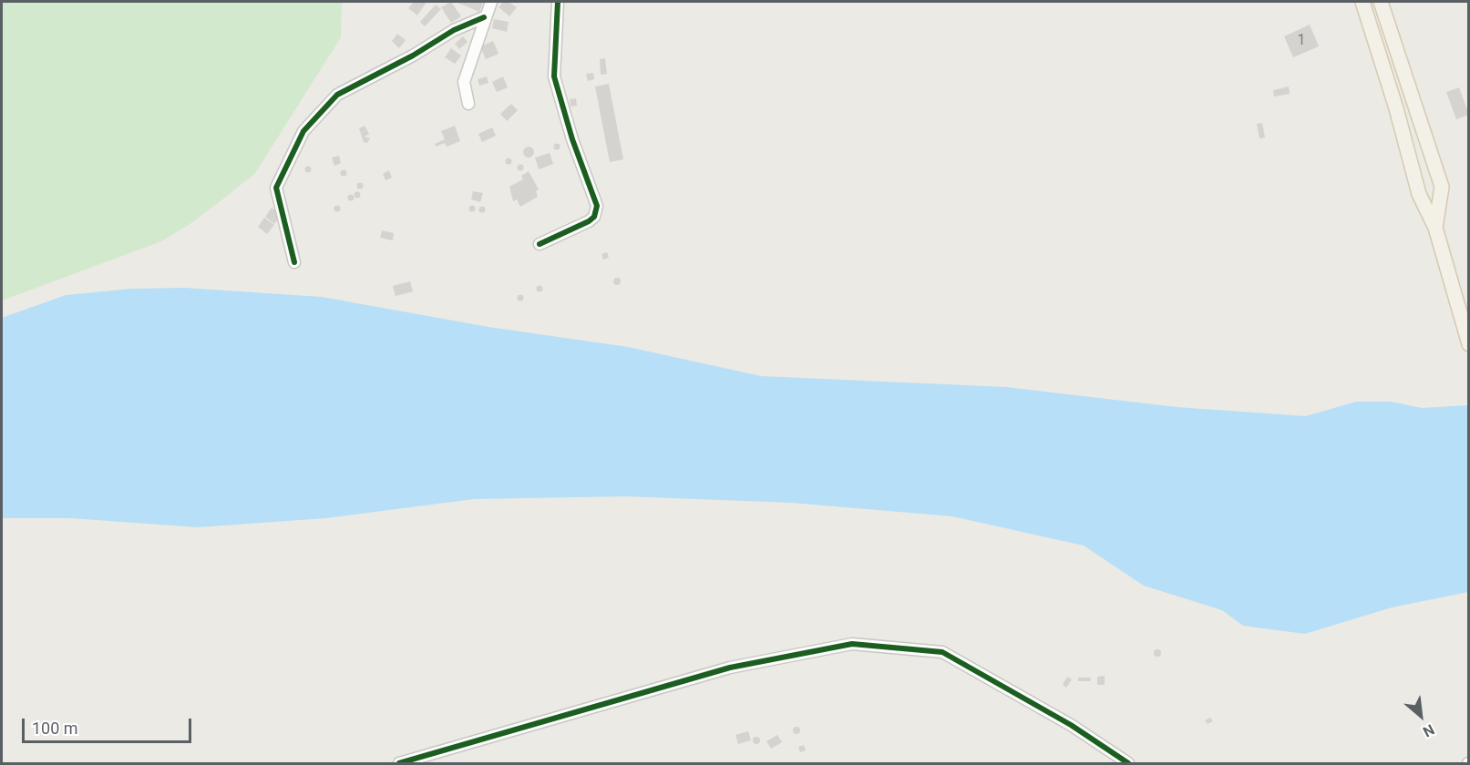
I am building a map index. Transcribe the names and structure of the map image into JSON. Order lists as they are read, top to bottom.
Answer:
{
  "house_numbers": ["1"],
  "scale_bar": "100 m",
  "north": "bottom right"
}
